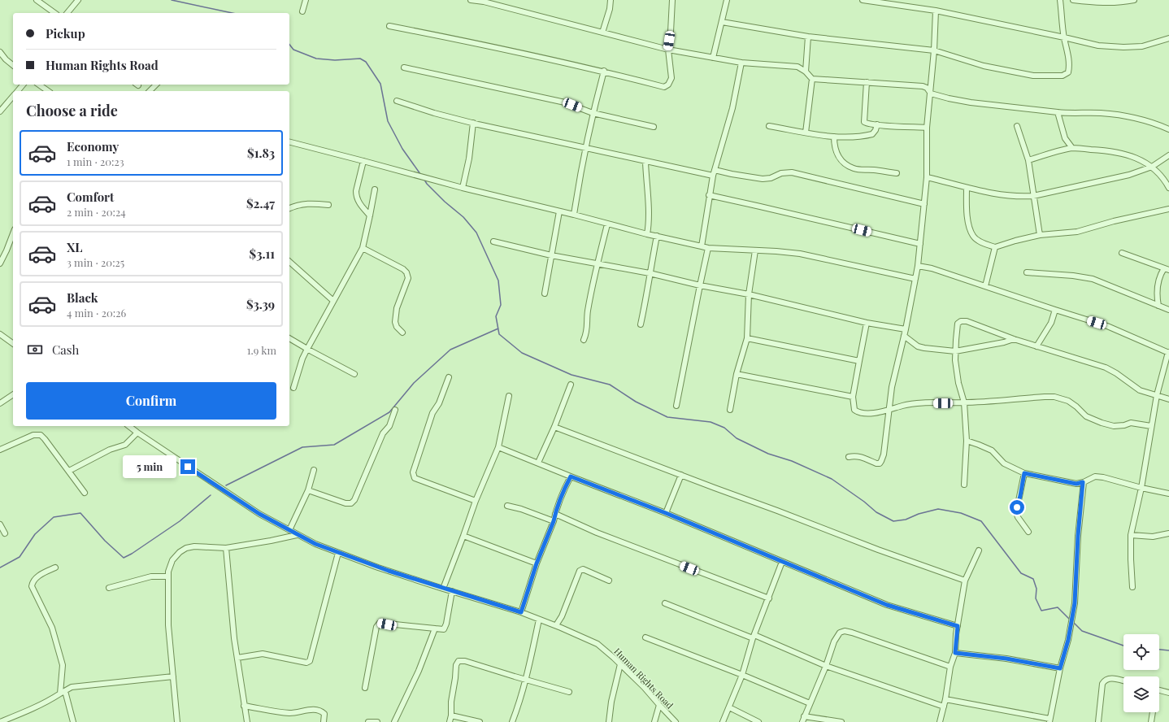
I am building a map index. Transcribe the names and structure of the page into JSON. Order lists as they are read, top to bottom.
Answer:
{
  "streets": {
    "street": ["Human Rights Road"]
  },
  "page": {
    "banner": ["Pickup", "Human Rights Road"],
    "heading": "Choose a ride",
    "list": [
      {
        "name": "Economy",
        "note": "1 min · 20:23",
        "value": "$1.83"
      },
      {
        "name": "Comfort",
        "note": "2 min · 20:24",
        "value": "$2.47"
      },
      {
        "name": "XL",
        "note": "3 min · 20:25",
        "value": "$3.11"
      },
      {
        "name": "Black",
        "note": "4 min · 20:26",
        "value": "$3.39"
      }
    ],
    "pay": ["Cash", "1.9 km"],
    "buttons": "Confirm",
    "bubble": "5 min"
  }
}
